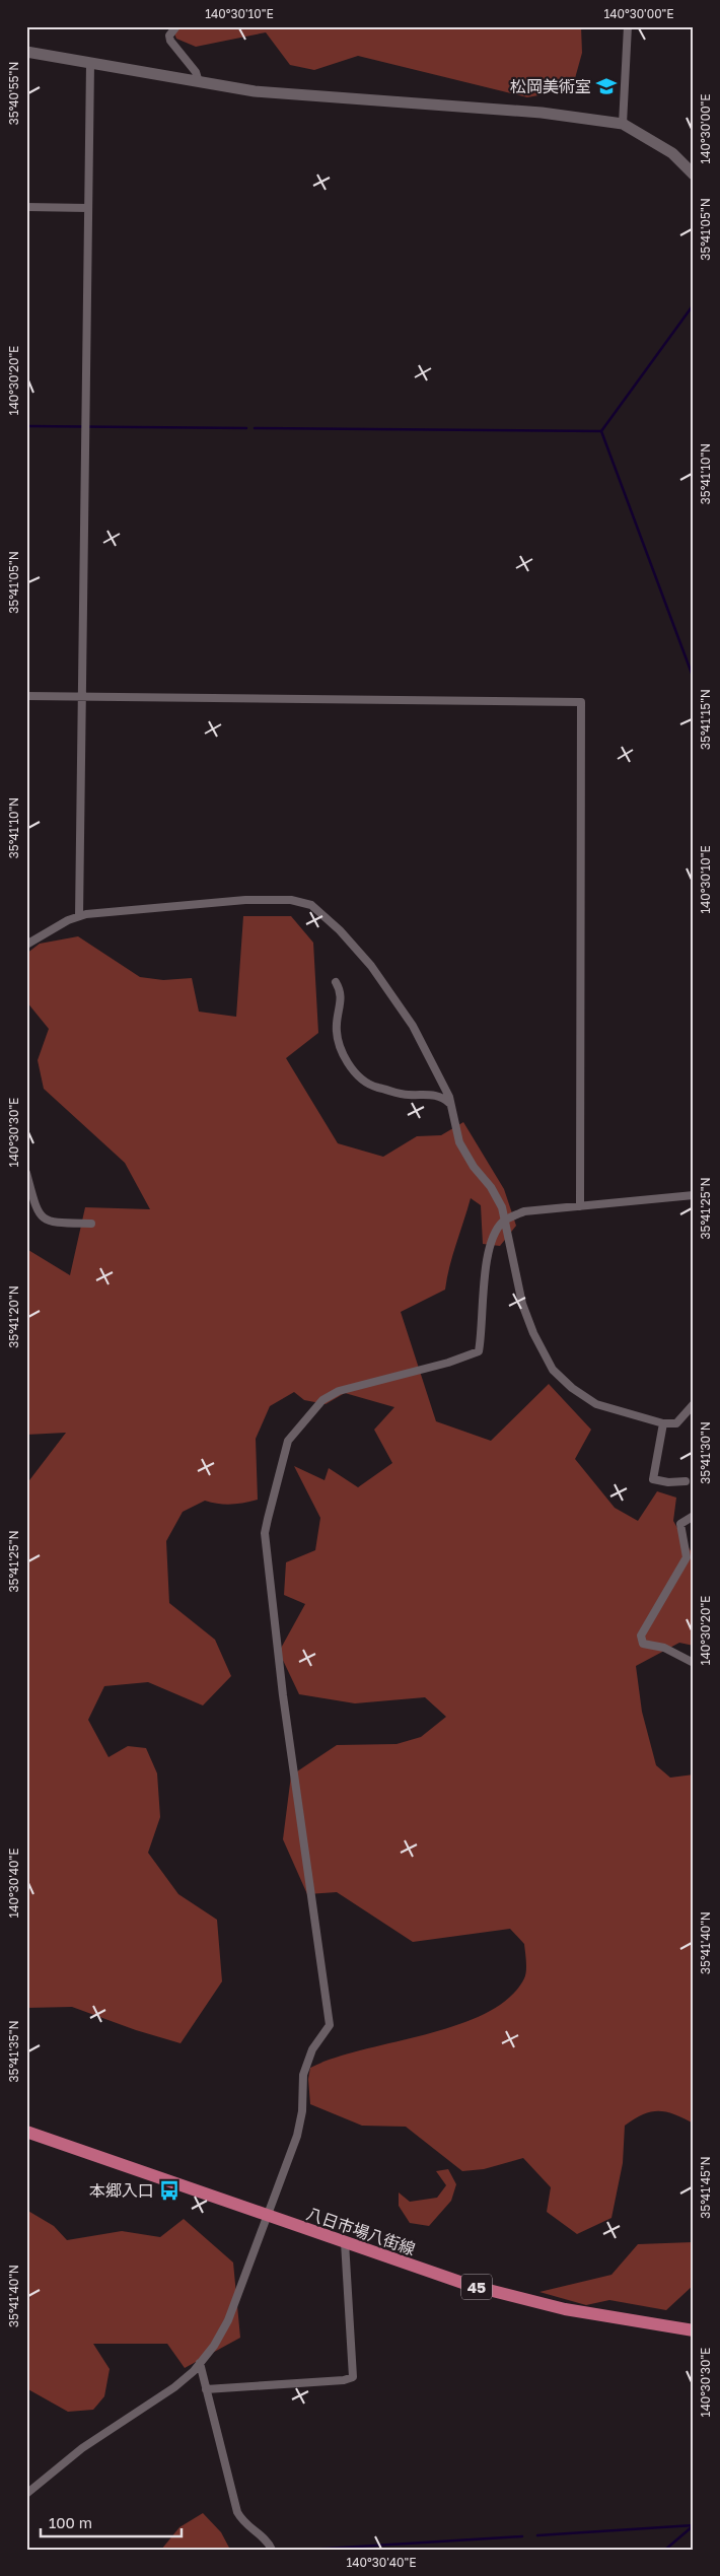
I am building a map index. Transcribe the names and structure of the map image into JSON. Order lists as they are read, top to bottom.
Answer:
{
  "streets": {
    "main road": ["八日市場八街線", "45"]
  },
  "places": {
    "school or university": ["松岡美術室"],
    "bus stop": ["本郷入口"]
  },
  "scale_bar": "100 m",
  "coordinates": [
    "140°30'10\"E",
    "140°30'00\"E",
    "35°40'55\"N",
    "35°41'05\"N",
    "140°30'20\"E",
    "35°41'10\"N",
    "35°41'15\"N",
    "140°30'30\"E",
    "35°41'25\"N",
    "35°41'20\"N",
    "35°41'30\"N",
    "140°30'40\"E",
    "35°41'40\"N",
    "35°41'35\"N",
    "35°41'45\"N"
  ]
}
